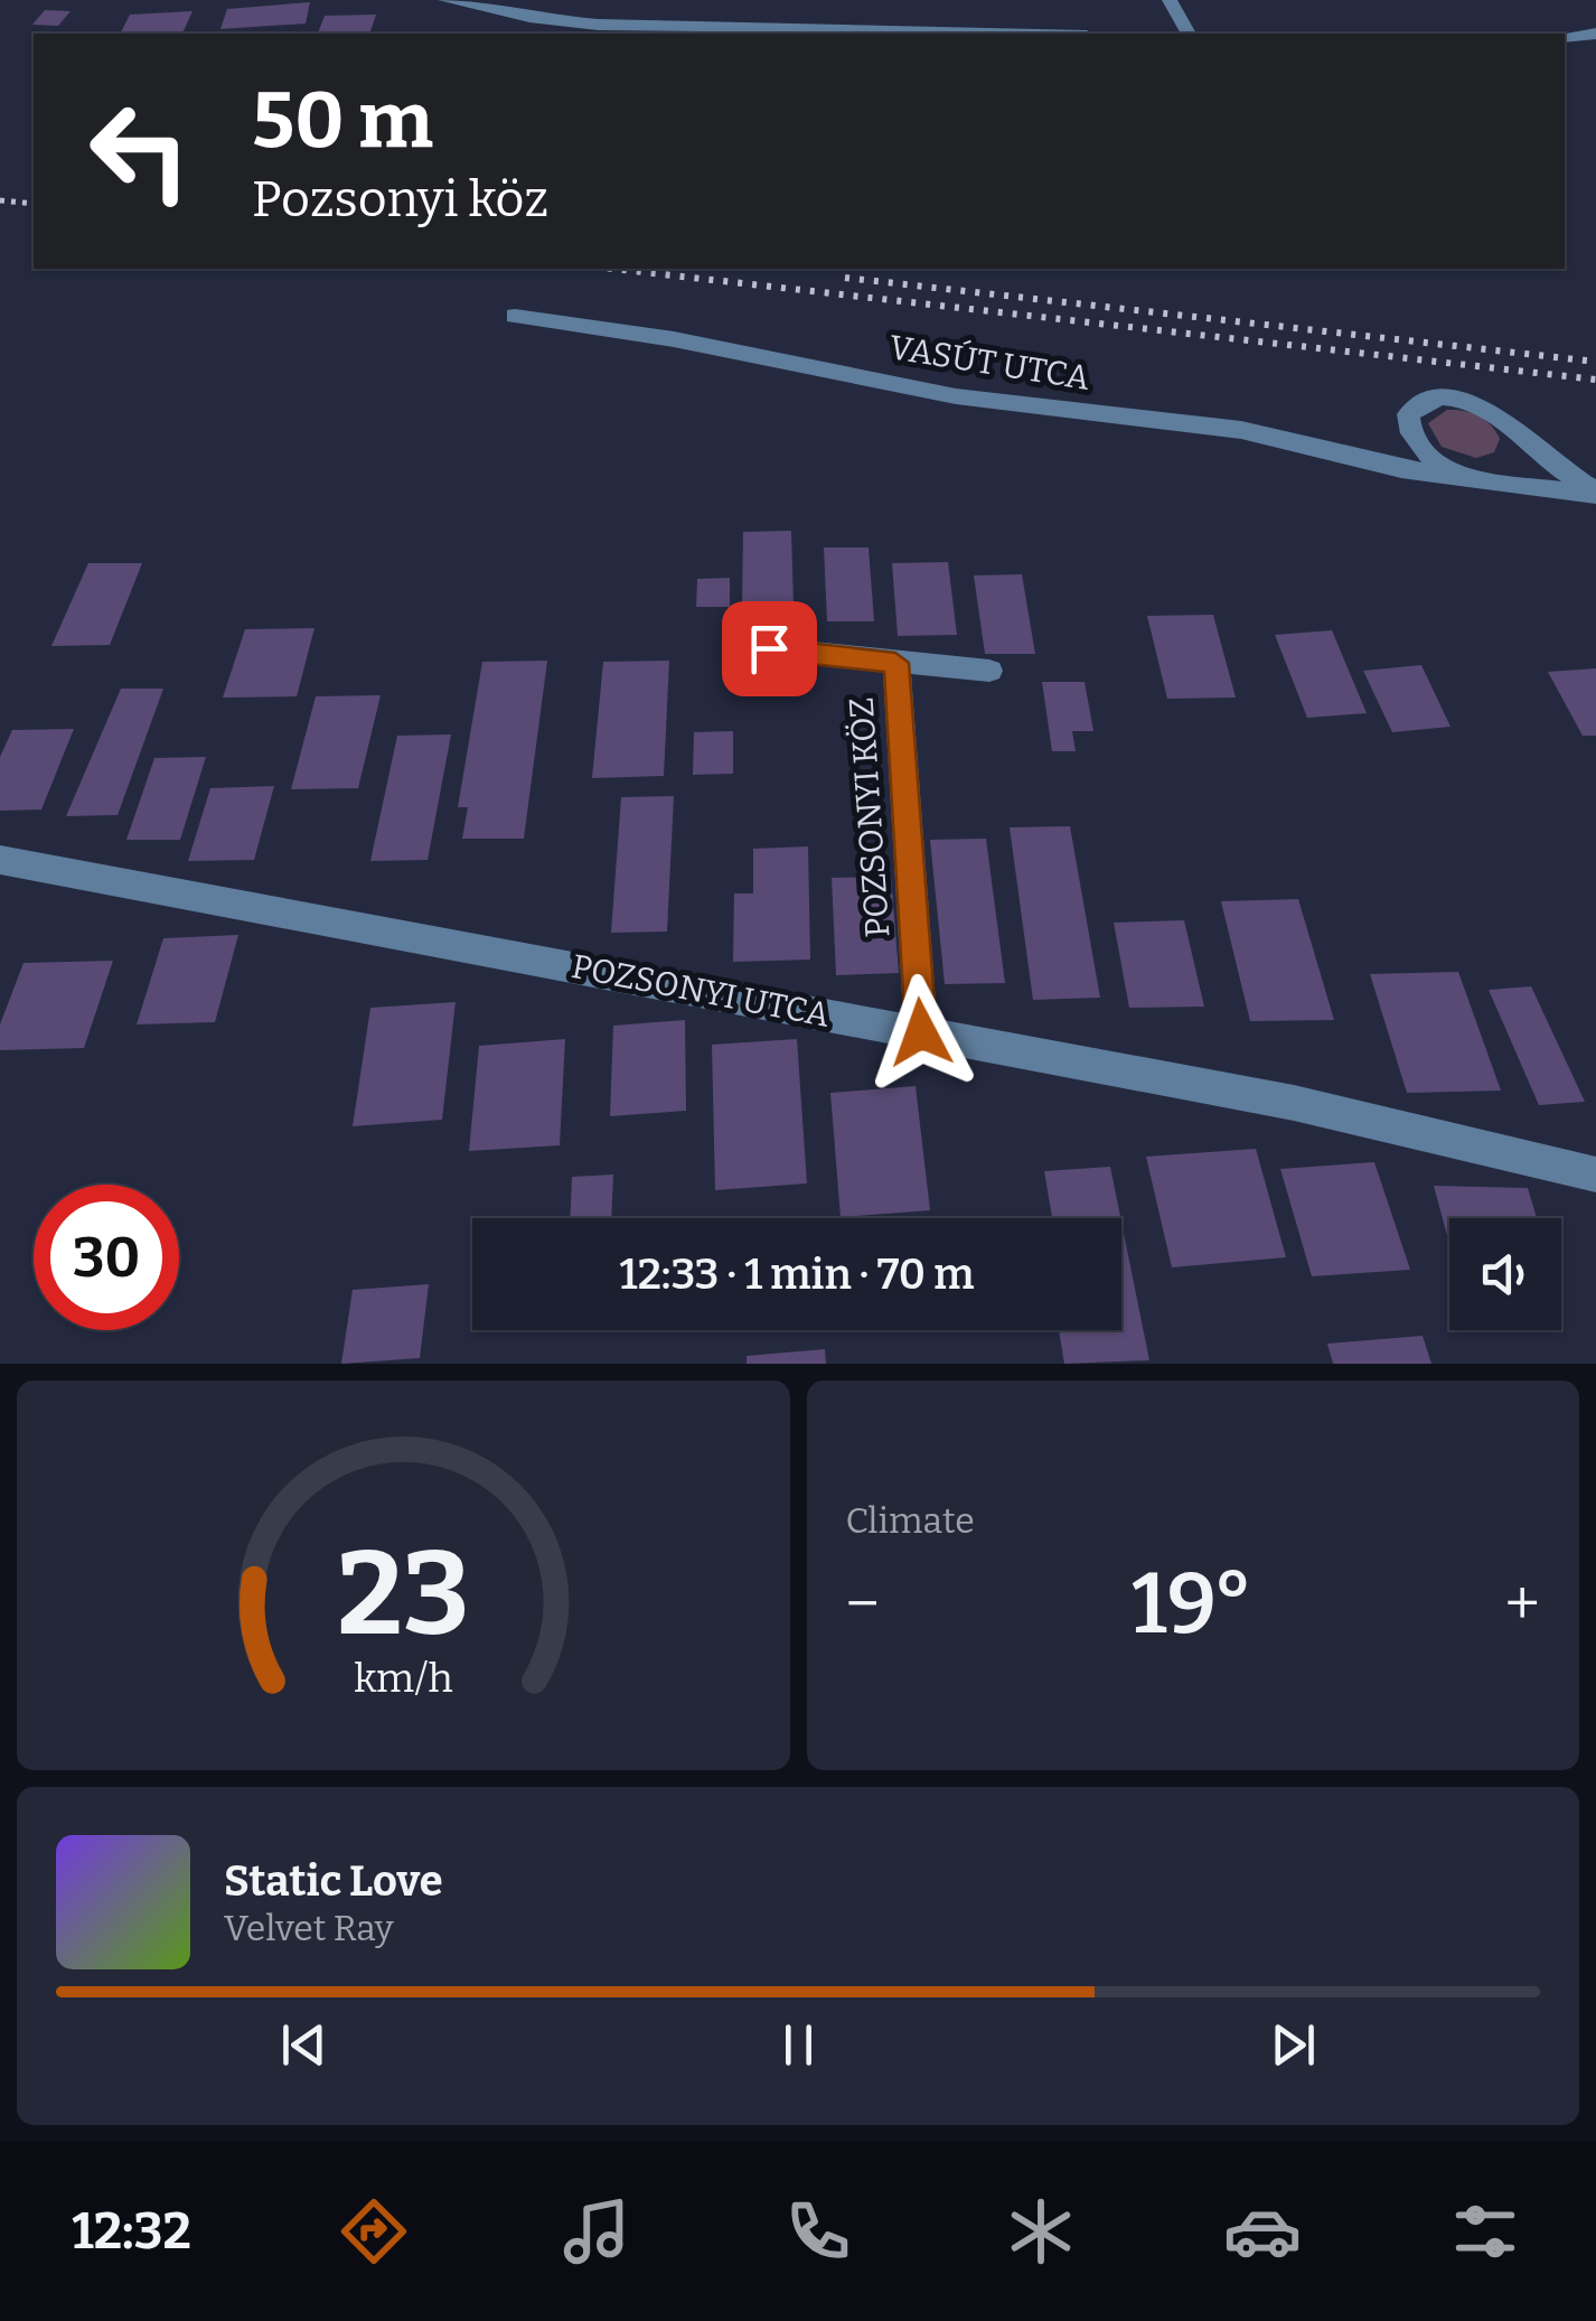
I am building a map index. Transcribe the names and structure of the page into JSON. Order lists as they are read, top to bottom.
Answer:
{
  "streets": {
    "street": ["VASÚT UTCA", "POZSONYI KÖZ", "POZSONYI UTCA"]
  },
  "crossings": [
    ["POZSONYI KÖZ", "POZSONYI UTCA"]
  ],
  "page": {
    "turn": ["50 m", "Pozsonyi köz"],
    "limit": "30",
    "trip": "12:33 · 1 min · 70 m",
    "tile": "Climate",
    "heat": ["−", "19°", "+"],
    "song": ["Static Love", "Velvet Ray"],
    "tabs": "12:32",
    "gauge": ["23", "km/h"]
  }
}
